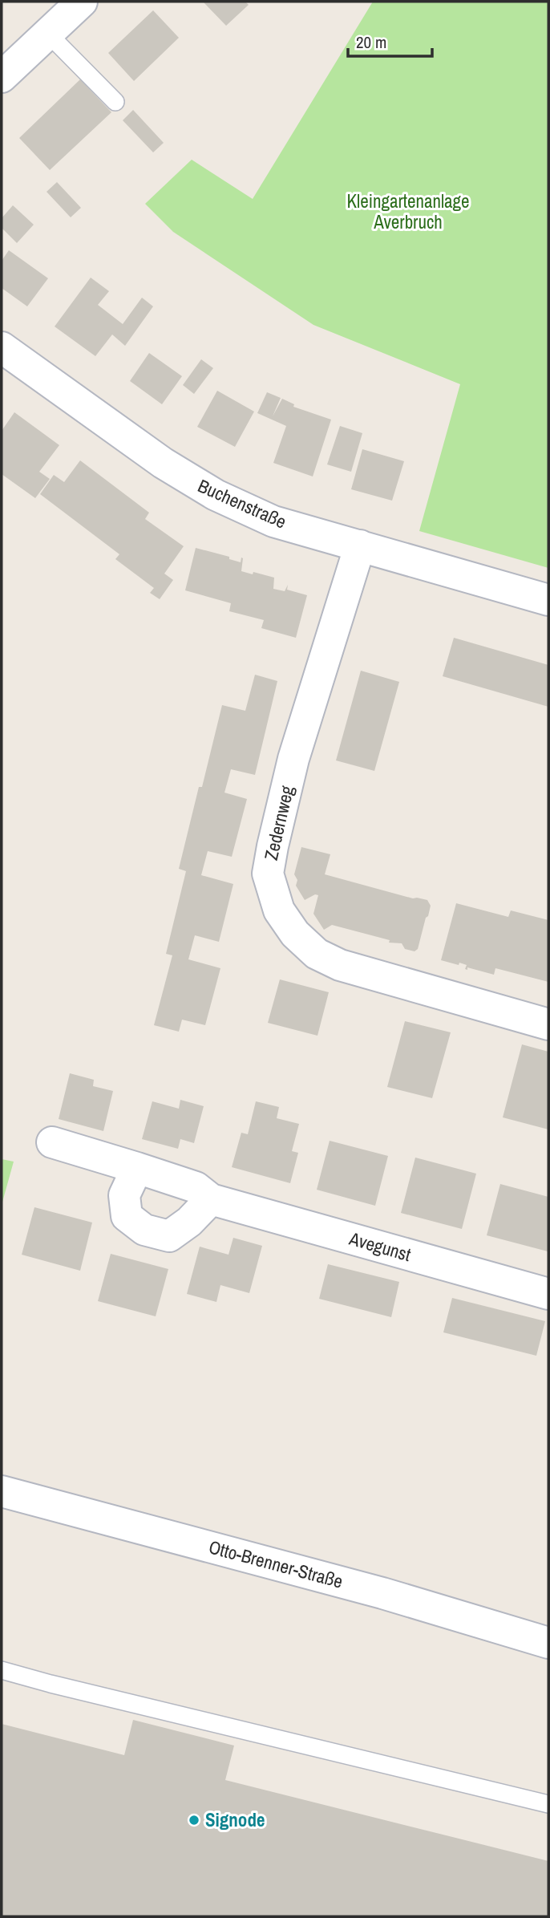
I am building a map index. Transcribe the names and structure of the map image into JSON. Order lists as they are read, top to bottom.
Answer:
{
  "streets": {
    "street": [
      "Buchenstraße",
      "Zedernweg",
      "Avegunst",
      "Otto-Brenner-Straße"
    ]
  },
  "crossings": [
    ["Buchenstraße", "Zedernweg"]
  ],
  "parks": ["Kleingartenanlage Averbruch"],
  "places": ["Signode"],
  "scale_bar": "20 m"
}
